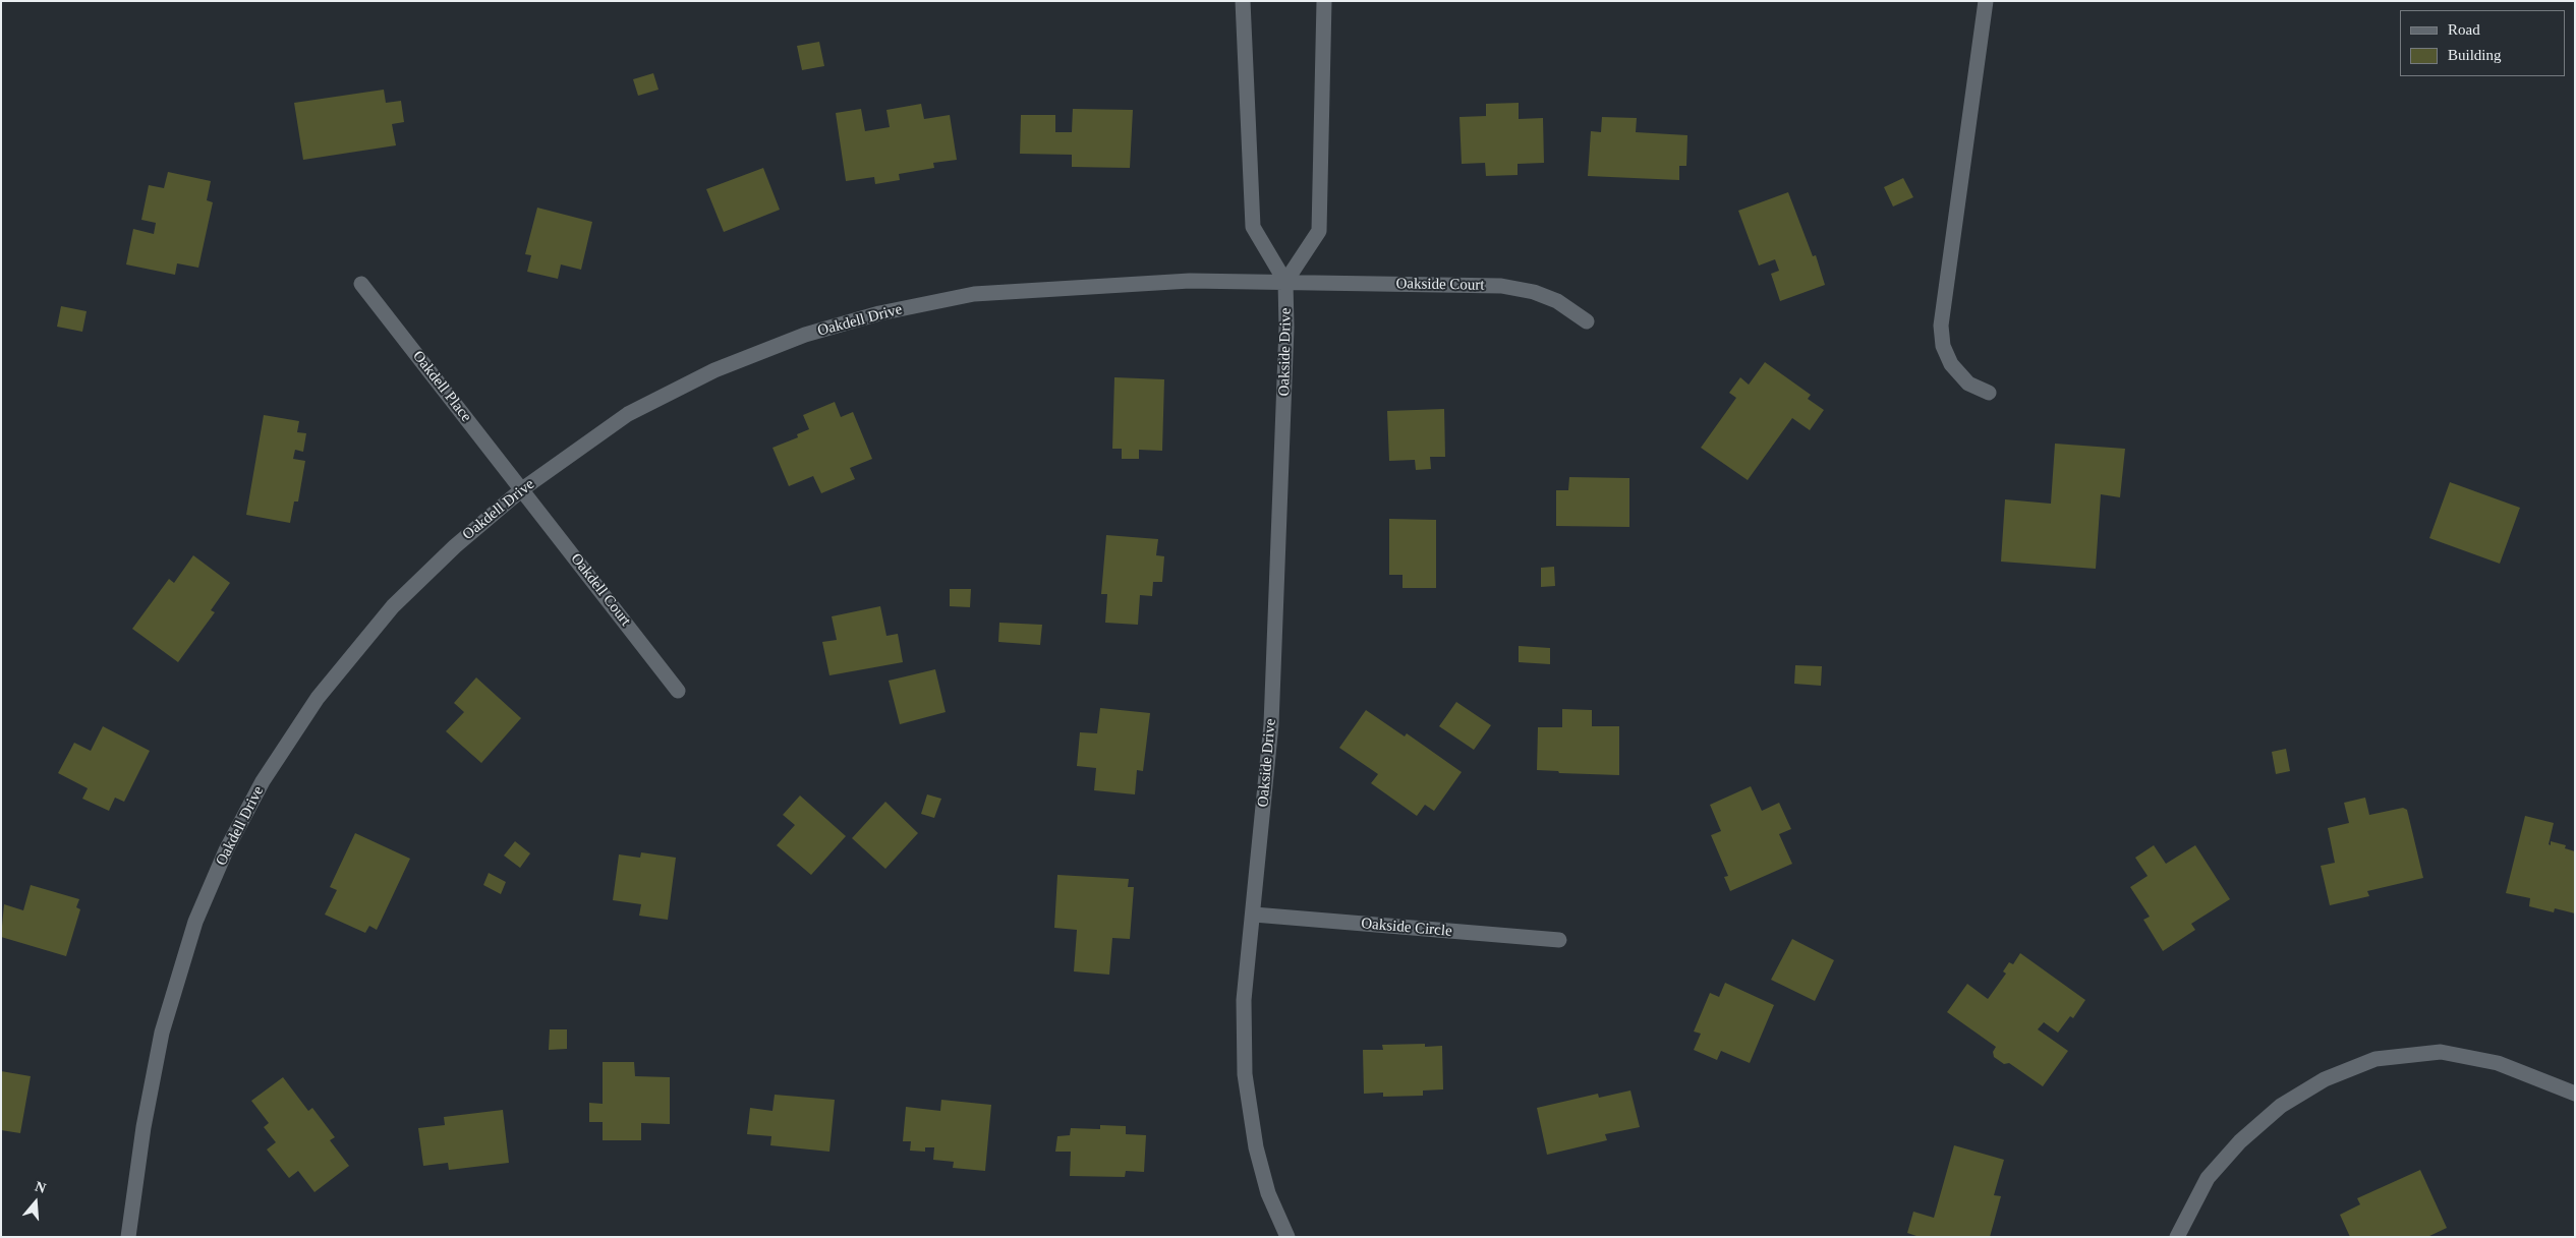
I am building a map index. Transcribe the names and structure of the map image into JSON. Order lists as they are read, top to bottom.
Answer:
{
  "streets": {
    "street": [
      "Oakside Court",
      "Oakdell Drive",
      "Oakside Drive",
      "Oakdell Place",
      "Oakdell Court",
      "Oakside Circle"
    ]
  },
  "crossings": [
    ["Oakside Court", "Oakdell Drive"],
    ["Oakside Court", "Oakside Drive"],
    ["Oakdell Drive", "Oakside Drive"],
    ["Oakdell Drive", "Oakdell Place"],
    ["Oakdell Drive", "Oakdell Court"],
    ["Oakside Drive", "Oakside Circle"],
    ["Oakdell Place", "Oakdell Court"]
  ],
  "legend": ["Road", "Building"],
  "north": "top"
}
